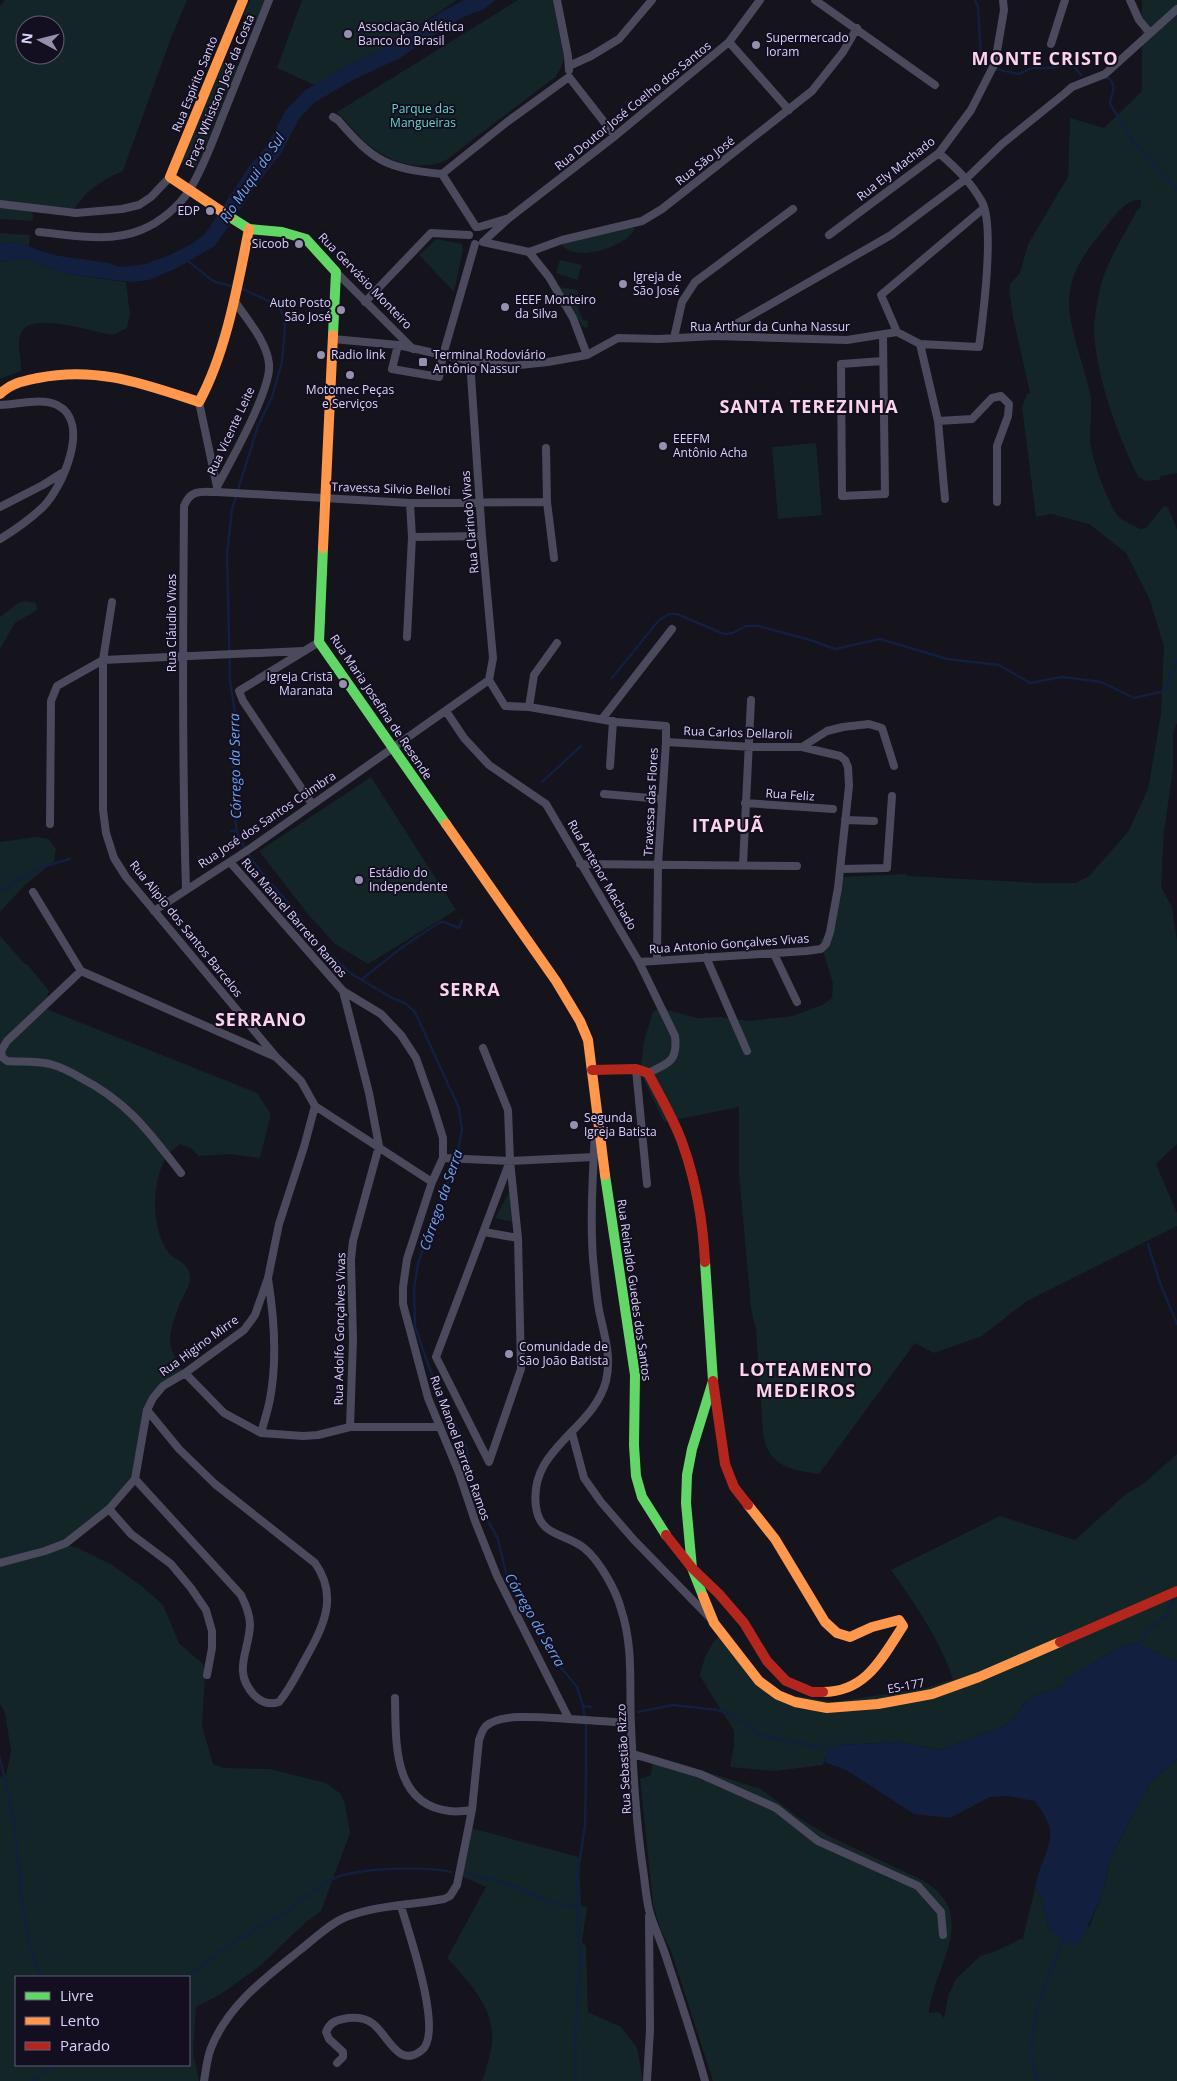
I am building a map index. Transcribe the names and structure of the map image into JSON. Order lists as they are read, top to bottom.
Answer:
{
  "streets": {
    "main road": [
      "Rua Espírito Santo",
      "Rua Gervásio Monteiro",
      "Rua Maria Josefina de Resende",
      "Rua Reinaldo Guedes dos Santos",
      "ES-177"
    ],
    "street": [
      "Praça Whistson José da Costa",
      "Rua Doutor José Coelho dos Santos",
      "Rua São José",
      "Rua Ely Machado",
      "Rua Arthur da Cunha Nassur",
      "Rua Vicente Leite",
      "Travessa Silvio Belloti",
      "Rua Clarindo Vivas",
      "Rua Cláudio Vivas",
      "Rua Carlos Dellaroli",
      "Rua Feliz",
      "Travessa das Flores",
      "Rua José dos Santos Coimbra",
      "Rua Antenor Machado",
      "Rua Manoel Barreto Ramos",
      "Rua Alipio dos Santos Barcelos",
      "Rua Antonio Gonçalves Vivas",
      "Rua Adolfo Gonçalves Vivas",
      "Rua Higino Mirre",
      "Rua Sebastião Rizzo"
    ]
  },
  "crossings": [
    ["Rua Gervásio Monteiro", "Rua Arthur da Cunha Nassur"],
    ["Rua Gervásio Monteiro", "Rua Maria Josefina de Resende"],
    ["Rua Arthur da Cunha Nassur", "Rua Clarindo Vivas"],
    ["Rua Arthur da Cunha Nassur", "Rua Maria Josefina de Resende"],
    ["Rua Vicente Leite", "Rua Cláudio Vivas"],
    ["Travessa Silvio Belloti", "Rua Clarindo Vivas"],
    ["Travessa Silvio Belloti", "Rua Cláudio Vivas"],
    ["Travessa Silvio Belloti", "Rua Maria Josefina de Resende"],
    ["Rua Clarindo Vivas", "Rua Carlos Dellaroli"],
    ["Rua Clarindo Vivas", "Rua José dos Santos Coimbra"],
    ["Rua Cláudio Vivas", "Rua Maria Josefina de Resende"],
    ["Rua Cláudio Vivas", "Rua José dos Santos Coimbra"],
    ["Rua Maria Josefina de Resende", "Rua José dos Santos Coimbra"],
    ["Rua Maria Josefina de Resende", "Rua Reinaldo Guedes dos Santos"],
    ["Rua Maria Josefina de Resende", "Rua Sebastião Rizzo"],
    ["Rua Carlos Dellaroli", "Travessa das Flores"],
    ["Rua Carlos Dellaroli", "Rua José dos Santos Coimbra"],
    ["Rua Carlos Dellaroli", "Rua Antonio Gonçalves Vivas"],
    ["Travessa das Flores", "Rua Antonio Gonçalves Vivas"],
    ["Rua José dos Santos Coimbra", "Rua Antenor Machado"],
    ["Rua José dos Santos Coimbra", "Rua Manoel Barreto Ramos"],
    ["Rua José dos Santos Coimbra", "Rua Alipio dos Santos Barcelos"],
    ["Rua Antenor Machado", "Rua Antonio Gonçalves Vivas"],
    ["Rua Manoel Barreto Ramos", "Rua Alipio dos Santos Barcelos"],
    ["Rua Alipio dos Santos Barcelos", "Rua Adolfo Gonçalves Vivas"],
    ["Rua Alipio dos Santos Barcelos", "Rua Higino Mirre"],
    ["Rua Reinaldo Guedes dos Santos", "ES-177"]
  ],
  "districts": [
    "MONTE CRISTO",
    "SANTA TEREZINHA",
    "ITAPUÃ",
    "SERRA",
    "SERRANO",
    "LOTEAMENTO MEDEIROS"
  ],
  "water": ["Rio Muqui do Sul", "Córrego da Serra"],
  "parks": ["Parque das Mangueiras"],
  "places": {
    "other": [
      "Associação Atlética Banco do Brasil",
      "Supermercado Ioram",
      "EDP",
      "Sicoob",
      "Igreja de São José",
      "EEEF Monteiro da Silva",
      "Auto Posto São José",
      "Radio link",
      "Motomec Peças e Serviços",
      "EEEFM Antônio Acha",
      "Igreja Cristã Maranata",
      "Estádio do Independente",
      "Segunda Igreja Batista",
      "Comunidade de São João Batista"
    ],
    "transit": ["Terminal Rodoviário Antônio Nassur"]
  },
  "legend": ["Livre", "Lento", "Parado"],
  "north": "left"
}
